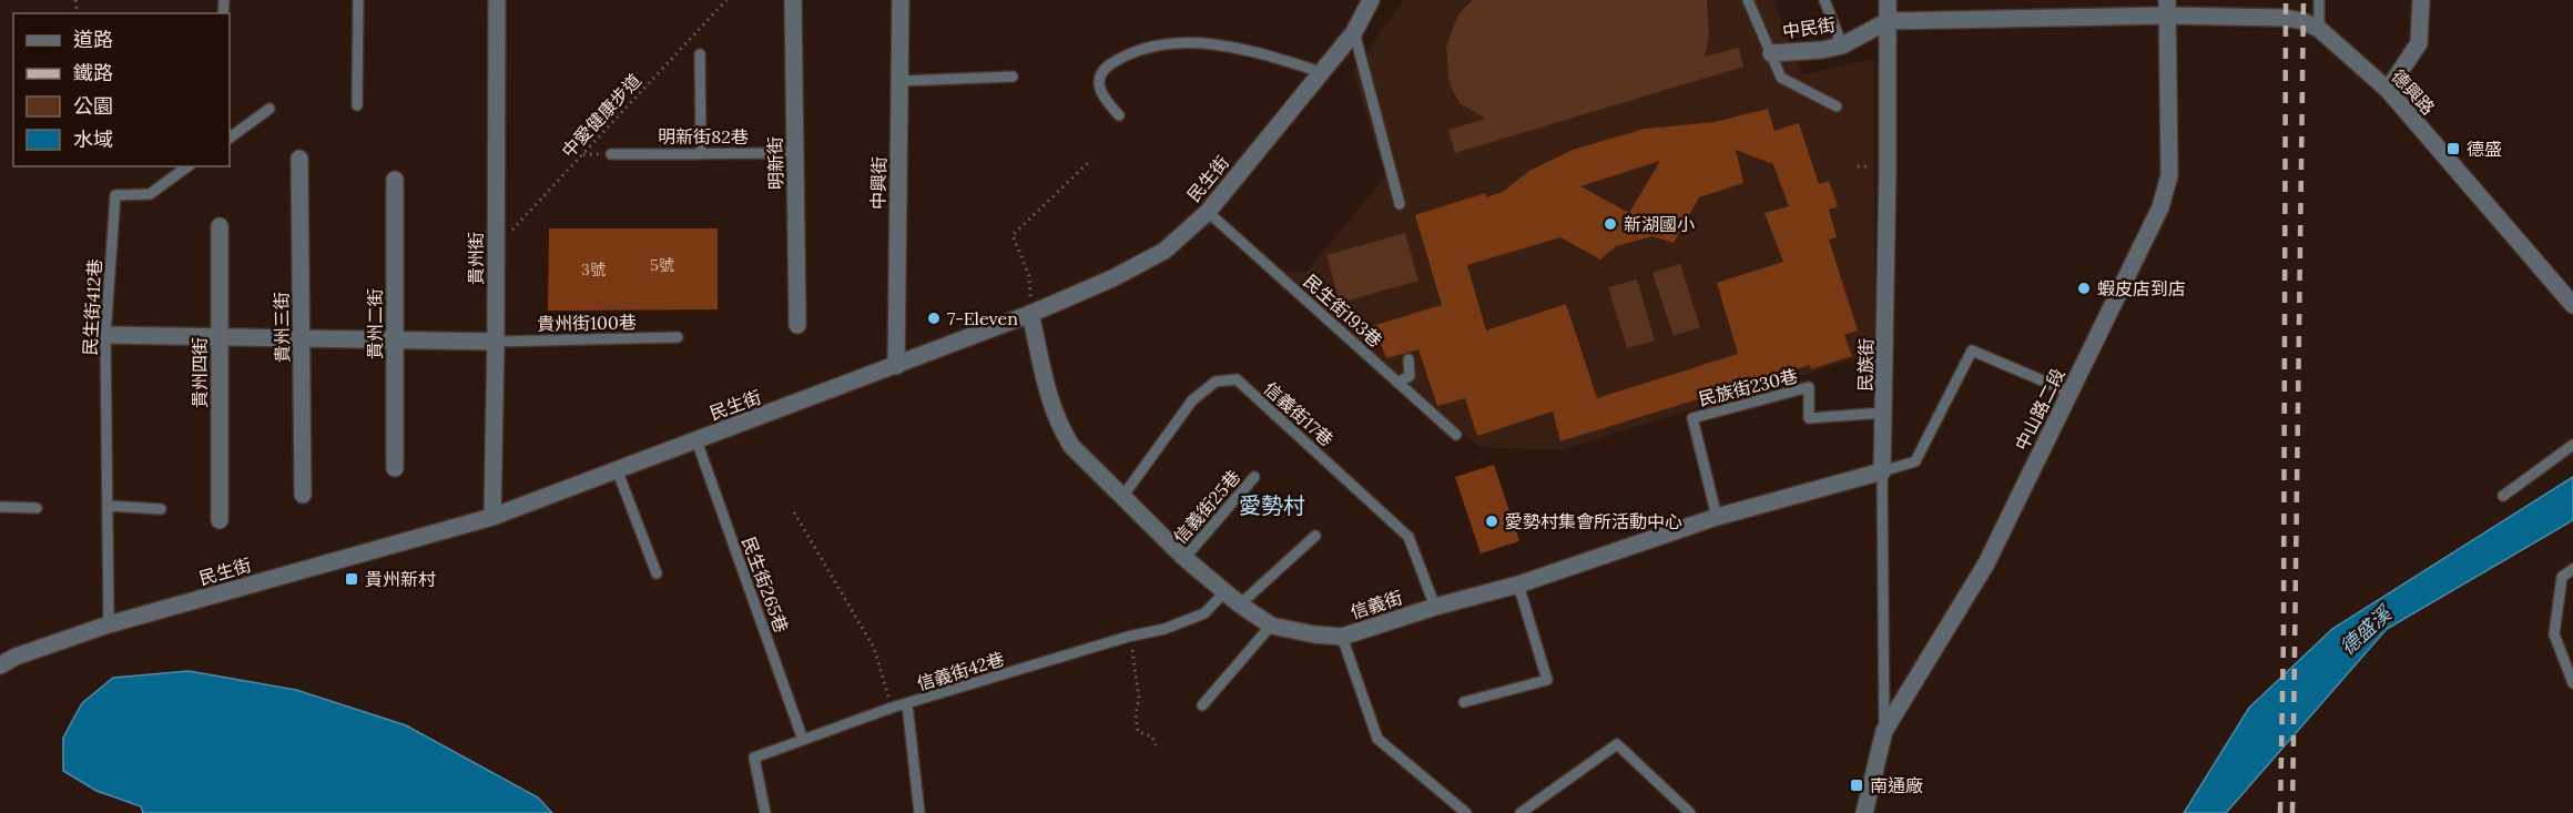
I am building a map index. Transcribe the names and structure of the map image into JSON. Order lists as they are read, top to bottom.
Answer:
{
  "streets": {
    "street": [
      "中民街",
      "德興路",
      "明新街",
      "民生街",
      "中興街",
      "貴州街",
      "貴州二街",
      "貴州三街",
      "民族街",
      "貴州四街",
      "中山路二段",
      "信義街"
    ],
    "lane": [
      "明新街82巷",
      "民生街412巷",
      "民生街193巷",
      "貴州街100巷",
      "民族街230巷",
      "信義街17巷",
      "信義街25巷",
      "民生街265巷",
      "信義街42巷"
    ],
    "path": ["中愛健康步道"]
  },
  "crossings": [
    ["中民街", "德興路"],
    ["中民街", "民族街"],
    ["中民街", "中山路二段"],
    ["德興路", "中山路二段"],
    ["中愛健康步道", "貴州街"],
    ["明新街82巷", "明新街"],
    ["民生街", "中興街"],
    ["民生街", "貴州街"],
    ["民生街", "民生街412巷"],
    ["民生街", "民生街193巷"],
    ["民生街", "民生街265巷"],
    ["民生街", "信義街"],
    ["貴州街", "貴州街100巷"],
    ["民族街", "民族街230巷"],
    ["民族街", "中山路二段"],
    ["民族街", "信義街"],
    ["民族街230巷", "信義街"],
    ["信義街17巷", "信義街"],
    ["信義街25巷", "信義街"],
    ["民生街265巷", "信義街42巷"],
    ["信義街", "信義街42巷"]
  ],
  "districts": ["愛勢村"],
  "water": ["德盛溪"],
  "places": {
    "transit": ["德盛", "貴州新村", "南通廠"],
    "other": [
      "新湖國小",
      "蝦皮店到店",
      "7-Eleven",
      "愛勢村集會所活動中心"
    ]
  },
  "house_numbers": ["5號", "3號"],
  "legend": [
    "道路",
    "鐵路",
    "公園",
    "水域"
  ]
}
